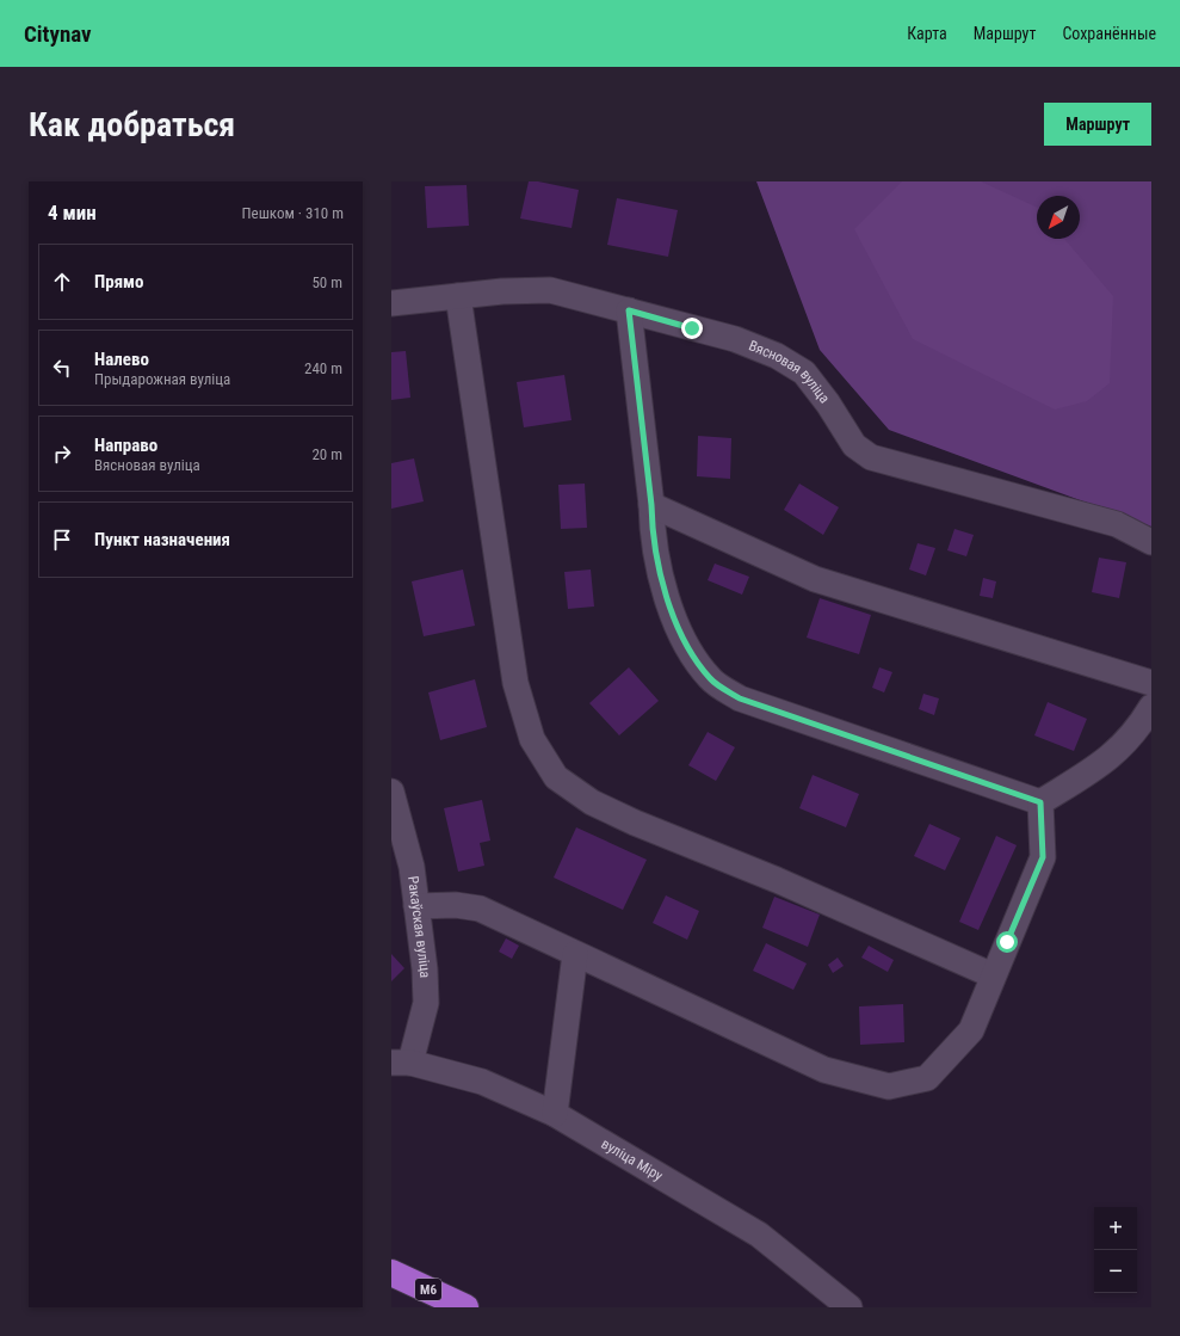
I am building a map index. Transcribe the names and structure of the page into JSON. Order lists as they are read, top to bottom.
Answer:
{
  "streets": {
    "highway": ["М6"],
    "street": ["Вясновая вуліца", "Ракаўская вуліца", "вуліца Міру"]
  },
  "crossings": [
    ["Ракаўская вуліца", "вуліца Міру"]
  ],
  "north": "bottom left",
  "page": {
    "header": "Citynav",
    "nav": ["Карта", "Маршрут", "Сохранённые"],
    "buttons": "Маршрут",
    "title": "Как добраться",
    "heading": ["4 мин", "Пешком · 310 m"],
    "list": [
      ["Прямо", "50 m"],
      ["Налево", "Прыдарожная вуліца", "240 m"],
      ["Направо", "Вясновая вуліца", "20 m"],
      "Пункт назначения"
    ],
    "map_buttons": ["+", "−"]
  }
}
